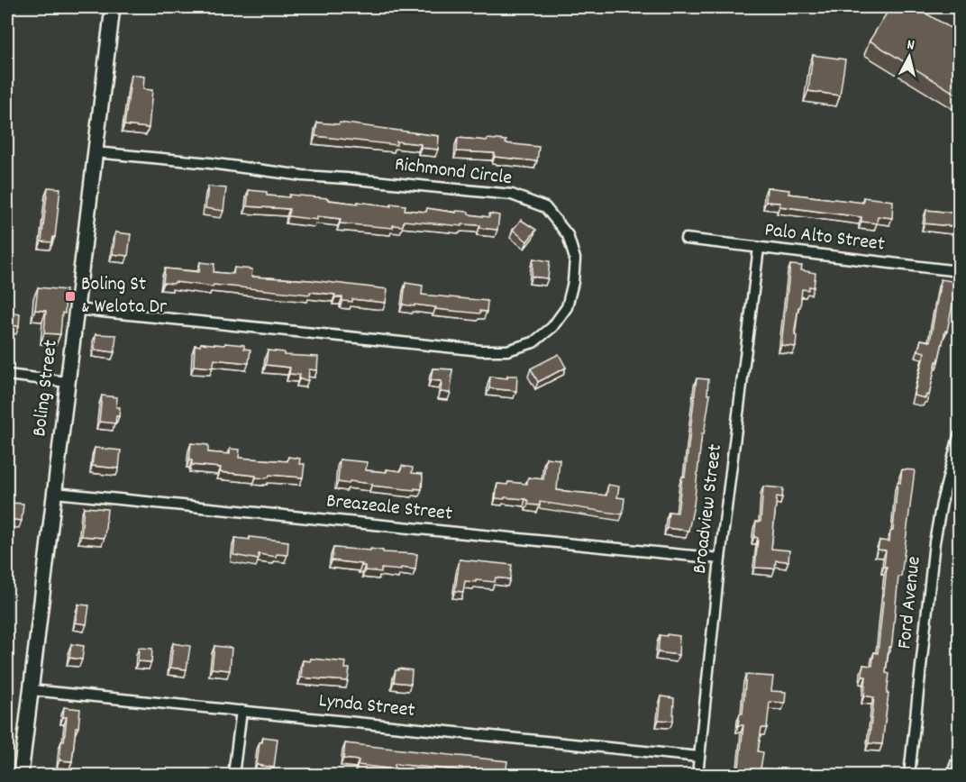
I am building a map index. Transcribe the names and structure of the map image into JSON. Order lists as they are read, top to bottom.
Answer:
{
  "streets": {
    "street": [
      "Richmond Circle",
      "Palo Alto Street",
      "Boling Street",
      "Breazeale Street",
      "Broadview Street",
      "Ford Avenue",
      "Lynda Street"
    ]
  },
  "crossings": [
    ["Richmond Circle", "Boling Street"],
    ["Palo Alto Street", "Broadview Street"],
    ["Boling Street", "Breazeale Street"],
    ["Boling Street", "Lynda Street"],
    ["Breazeale Street", "Broadview Street"],
    ["Broadview Street", "Lynda Street"]
  ],
  "places": {
    "transit": ["Boling St & Welota Dr"]
  },
  "north": "top"
}
